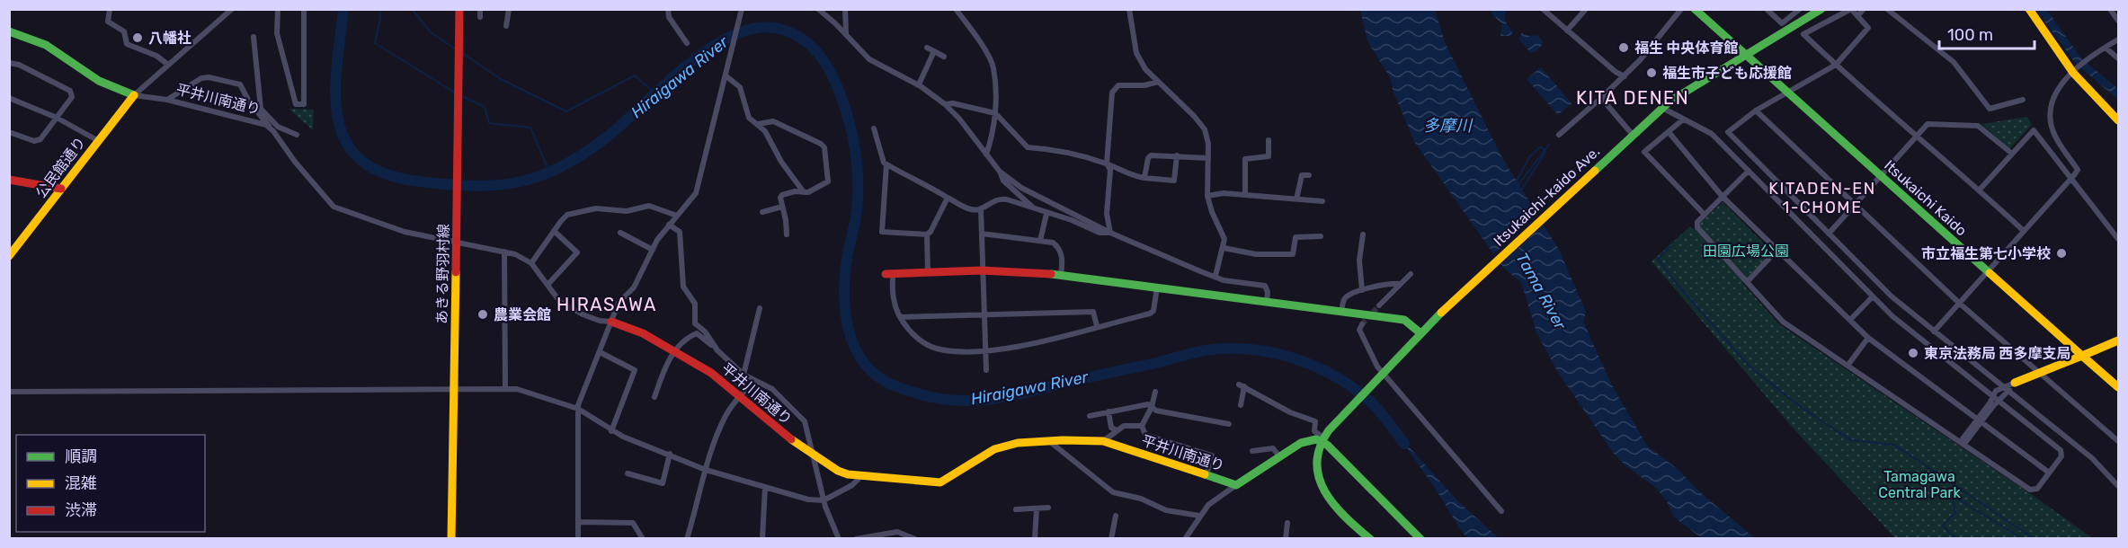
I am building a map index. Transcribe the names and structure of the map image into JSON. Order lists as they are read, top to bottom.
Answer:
{
  "streets": {
    "main road": [
      "平井川南通り",
      "公民館通り",
      "Itsukaichi-kaido Ave.",
      "Itsukaichi Kaido",
      "あきる野羽村線"
    ]
  },
  "crossings": [
    ["平井川南通り", "公民館通り"],
    ["平井川南通り", "Itsukaichi-kaido Ave."],
    ["平井川南通り", "あきる野羽村線"],
    ["Itsukaichi-kaido Ave.", "Itsukaichi Kaido"]
  ],
  "districts": ["KITA DENEN", "KITADEN-EN 1-CHOME", "HIRASAWA"],
  "water": ["Hiraigawa River", "多摩川", "Tama River"],
  "parks": ["田園広場公園", "Tamagawa Central Park"],
  "places": [
    "八幡社",
    "福生 中央体育館",
    "福生市子ども応援館",
    "市立福生第七小学校",
    "農業会館",
    "東京法務局 西多摩支局"
  ],
  "legend": ["順調", "混雑", "渋滞"],
  "scale_bar": "100 m"
}
